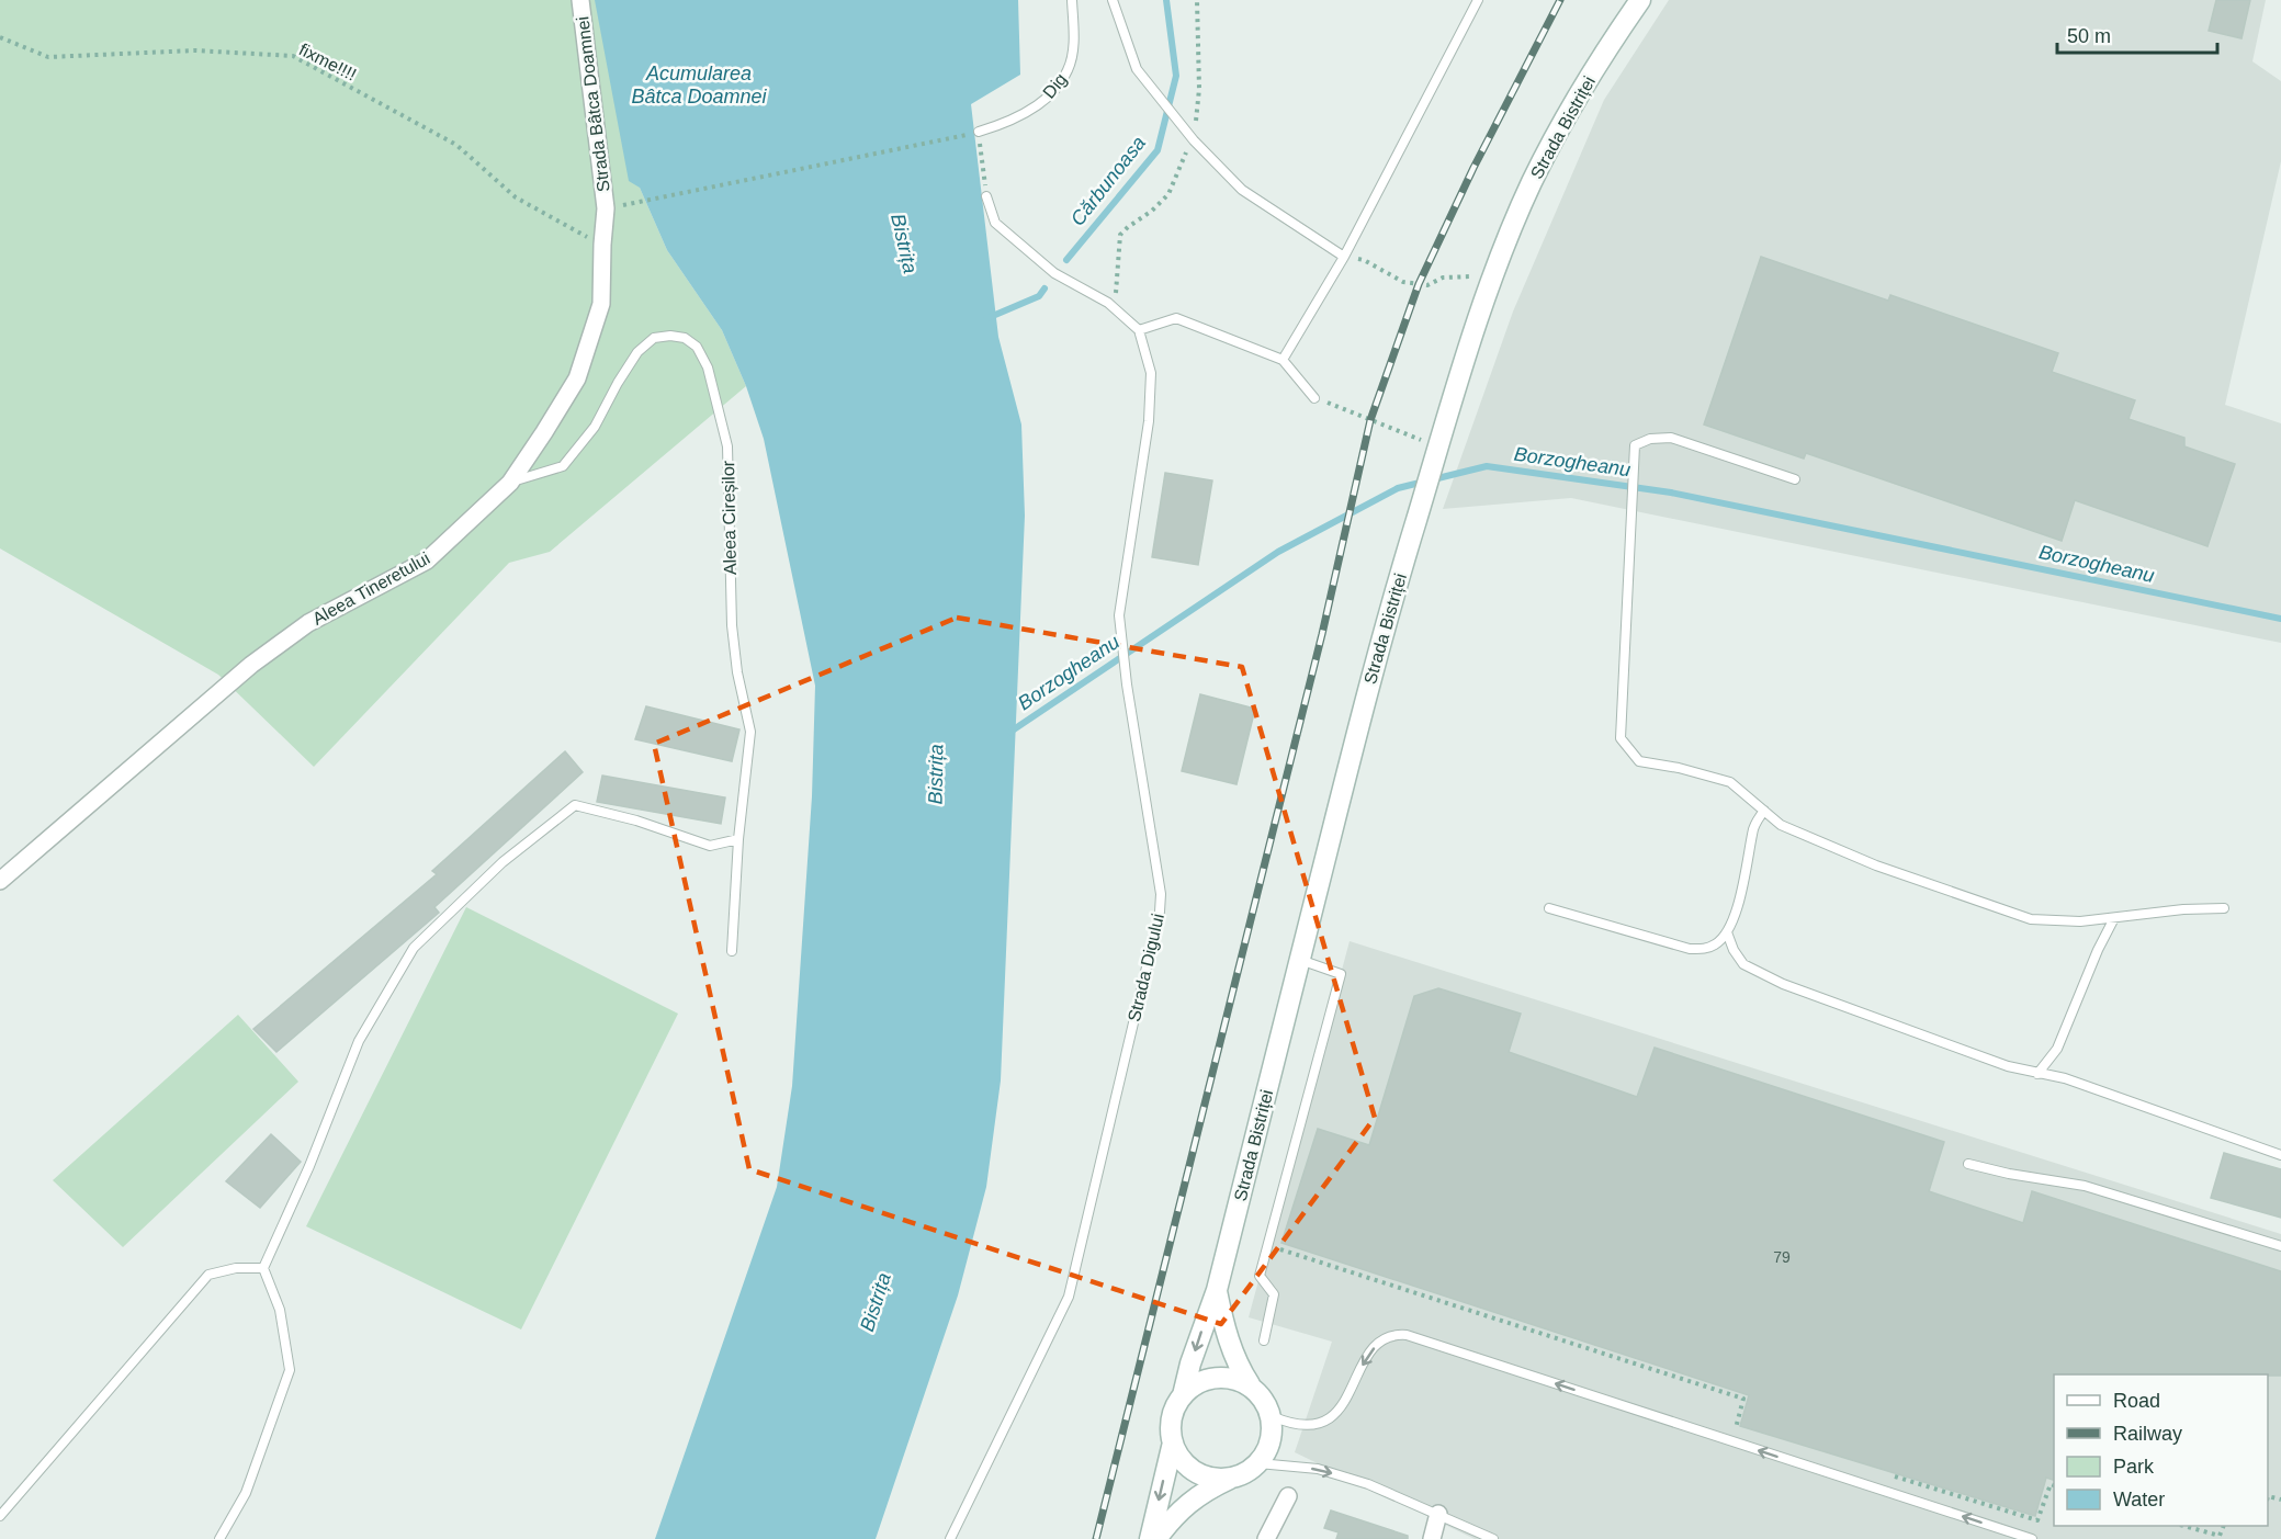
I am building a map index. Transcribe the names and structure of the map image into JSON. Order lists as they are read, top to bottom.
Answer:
{
  "streets": {
    "main road": ["Strada Bistriței"],
    "street": ["Strada Bâtca Doamnei", "Aleea Tineretului"],
    "lane": ["Dig", "Aleea Cireșilor", "Strada Digului"],
    "path": ["fixme!!!!"]
  },
  "crossings": [
    ["fixme!!!!", "Aleea Tineretului"],
    ["Strada Bâtca Doamnei", "Aleea Tineretului"],
    ["Aleea Cireșilor", "Aleea Tineretului"]
  ],
  "water": [
    "Acumularea Bâtca Doamnei",
    "Cărbunoasa",
    "Bistrița",
    "Borzogheanu"
  ],
  "house_numbers": ["79"],
  "legend": [
    "Road",
    "Railway",
    "Park",
    "Water"
  ],
  "scale_bar": "50 m"
}
